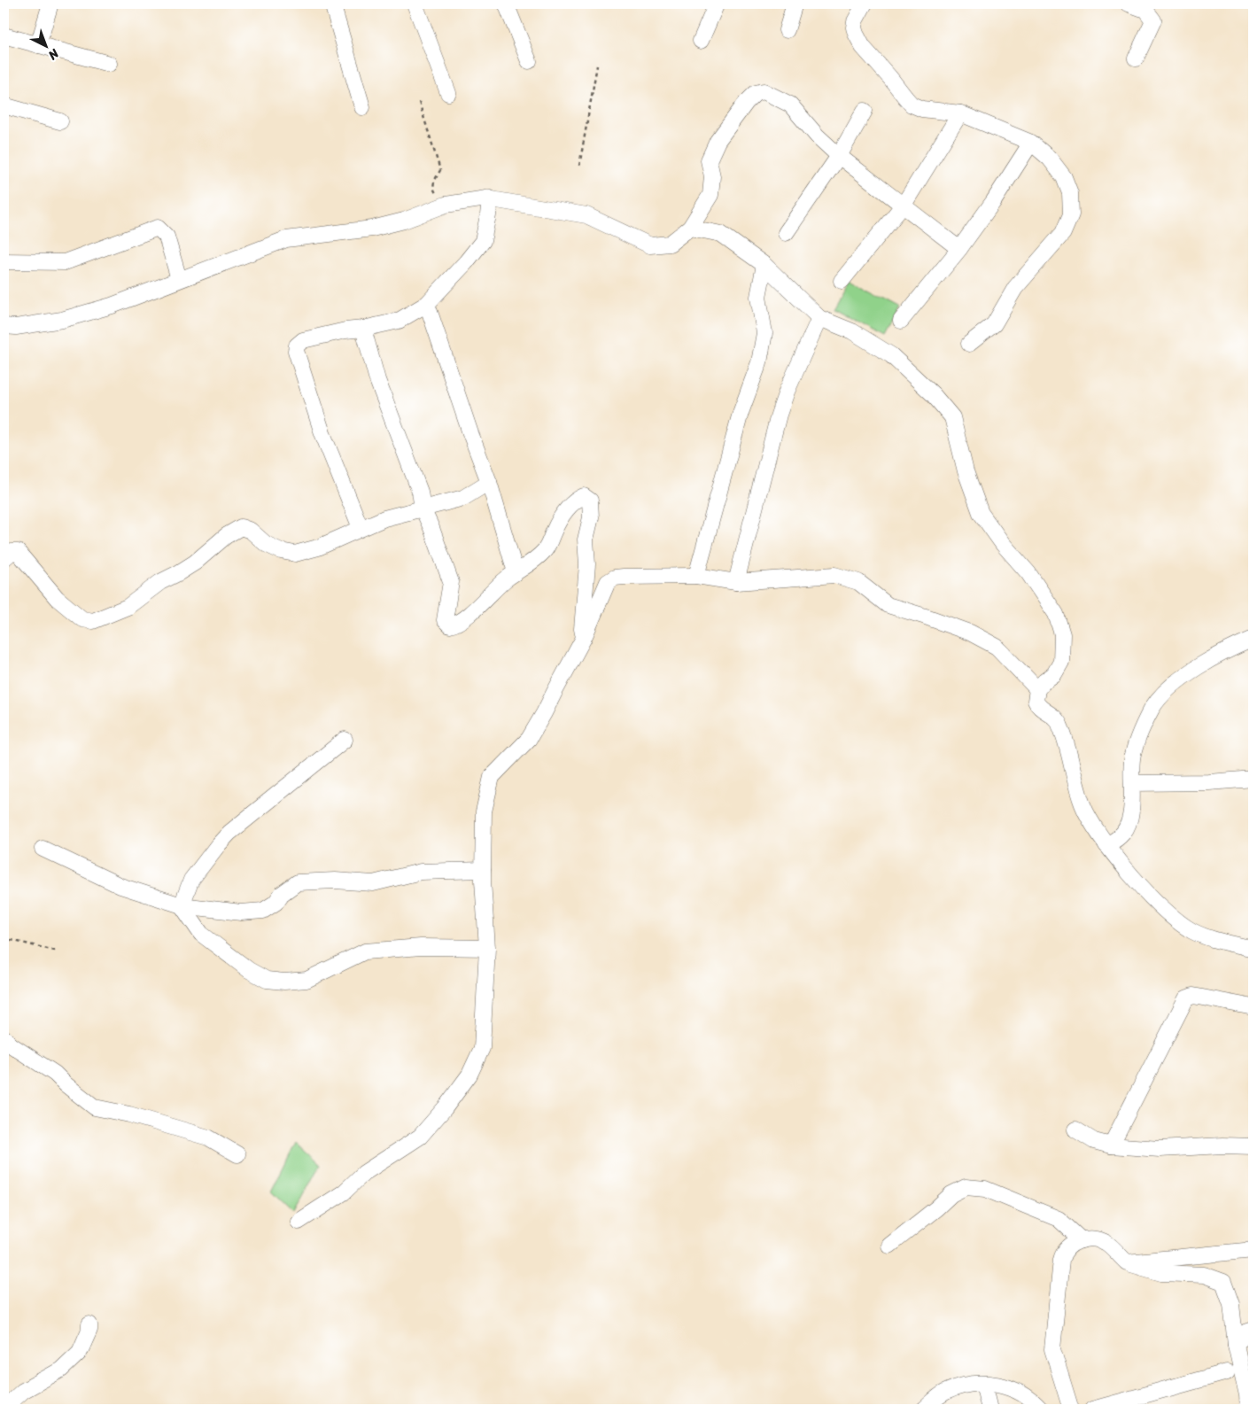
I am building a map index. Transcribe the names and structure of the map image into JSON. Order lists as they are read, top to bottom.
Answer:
{
  "north": "bottom right"
}
